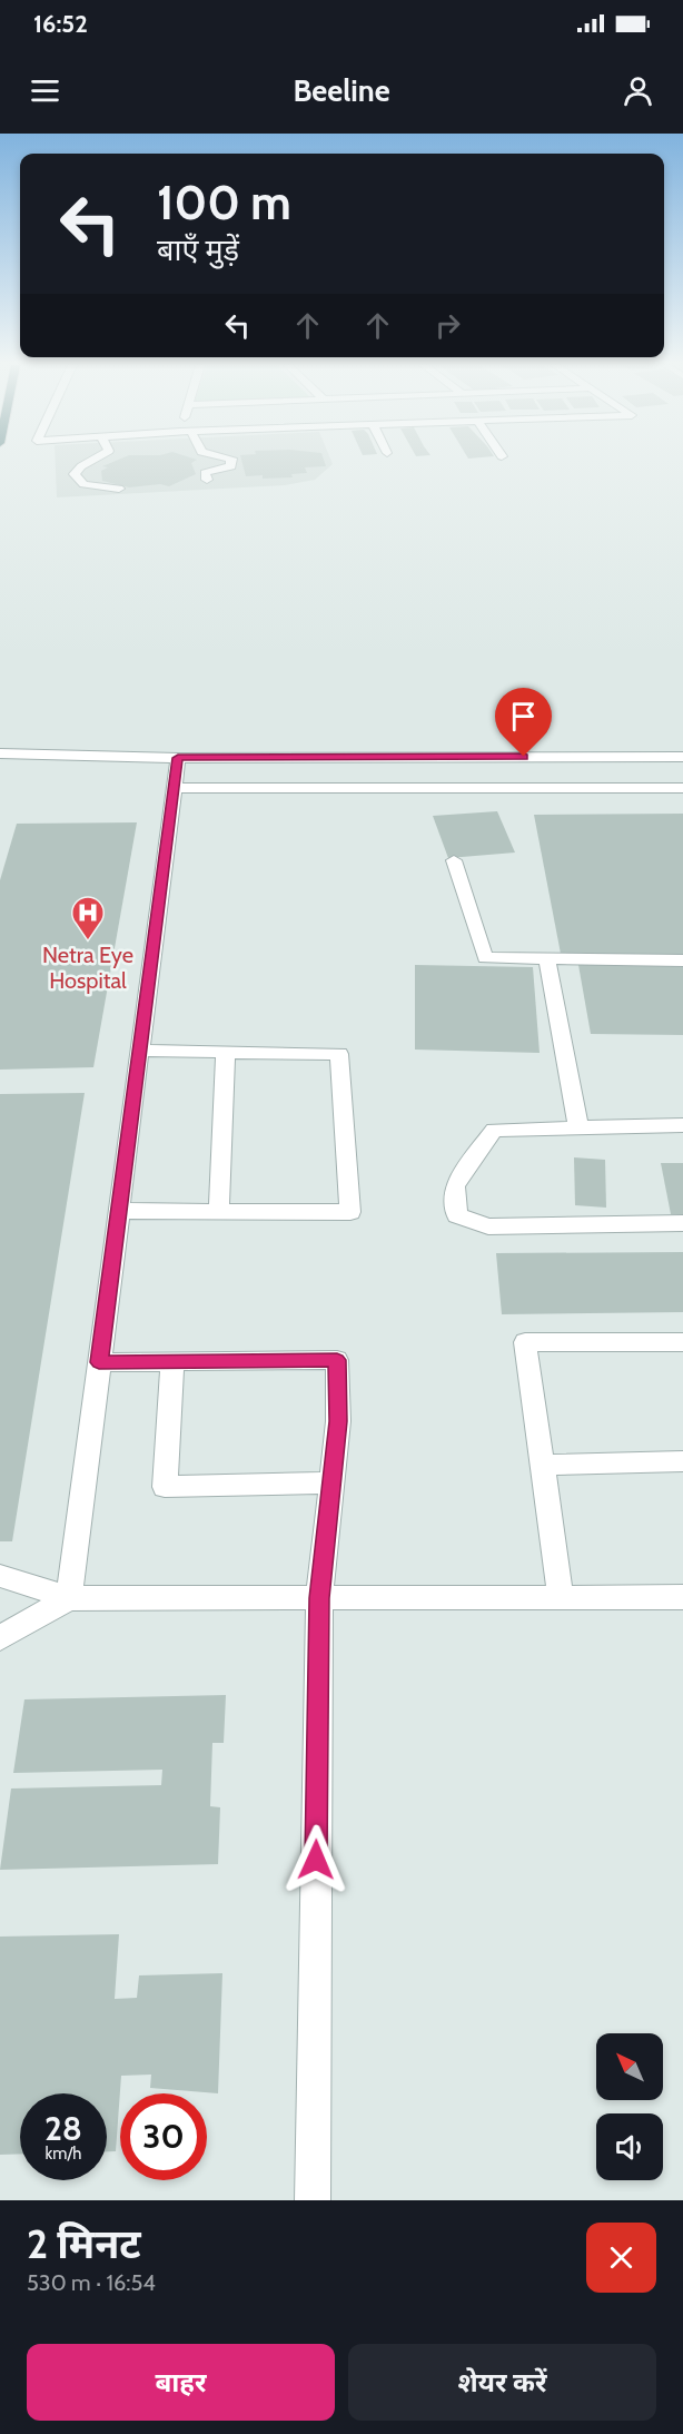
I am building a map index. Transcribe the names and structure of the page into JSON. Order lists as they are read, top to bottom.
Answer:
{
  "places": {
    "hospital": ["Netra Eye Hospital"]
  },
  "north": "top left",
  "page": {
    "status": "16:52",
    "header": "Beeline",
    "turn": ["100 m", "बाएँ मुड़ें"],
    "speed": "28 km/h",
    "limit": "30",
    "heading": ["2 मिनट", "530 m · 16:54"],
    "buttons": ["बाहर", "शेयर करें"]
  }
}
